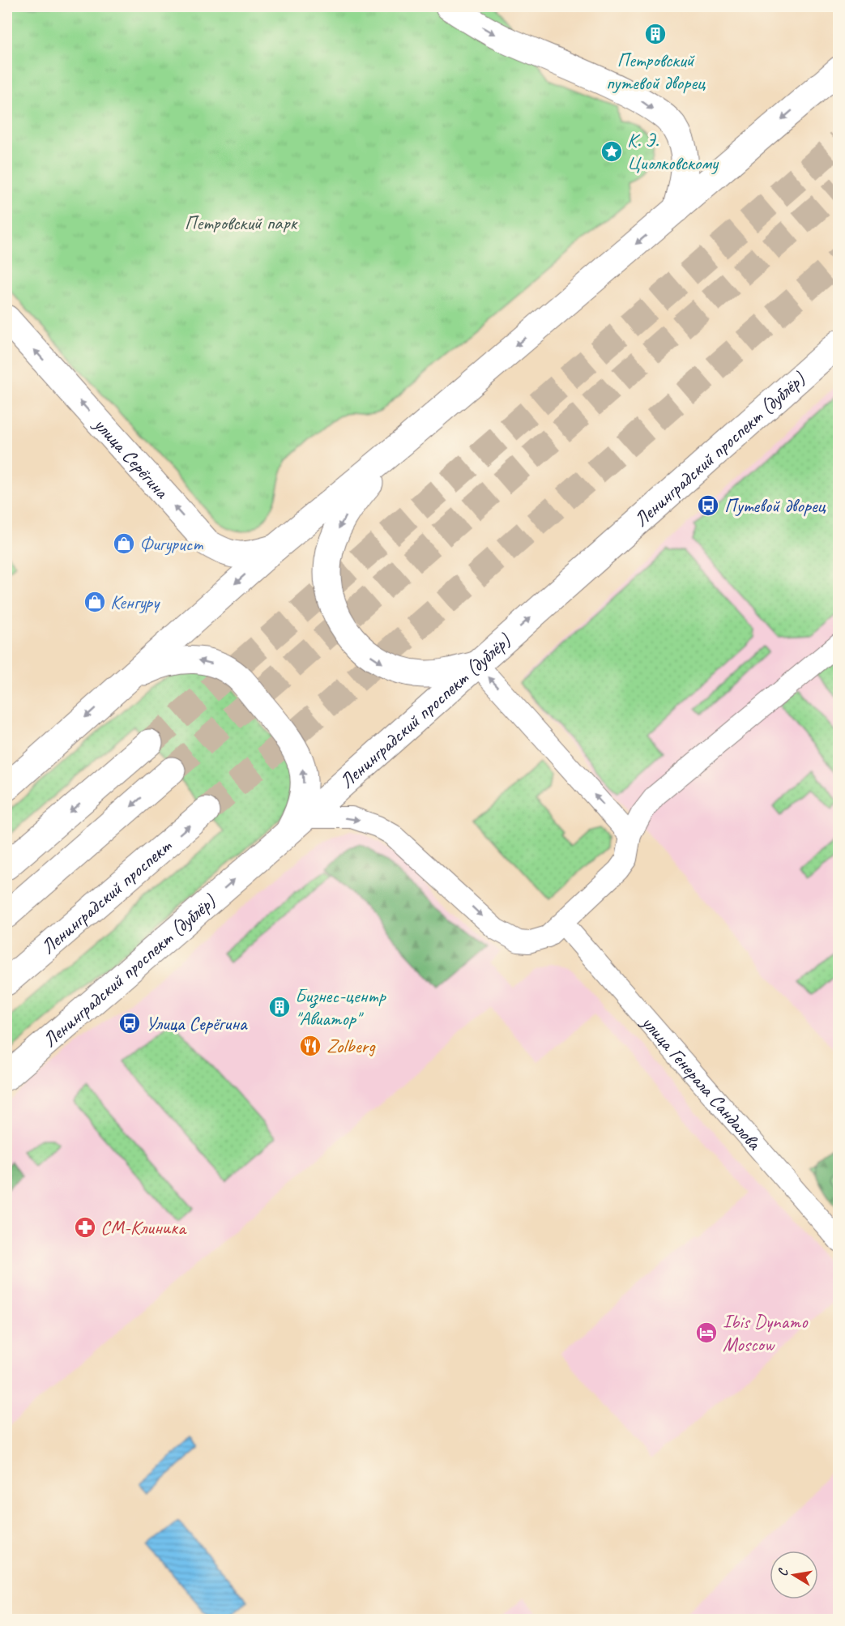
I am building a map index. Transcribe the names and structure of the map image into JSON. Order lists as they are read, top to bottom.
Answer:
{
  "streets": {
    "main road": ["Ленинградский проспект (дублёр)", "улица Серёгина", "Ленинградский проспект"],
    "street": ["улица Генерала Сандалова"]
  },
  "one_way": ["улица Серёгина"],
  "parks": ["Петровский парк"],
  "places": {
    "building": ["Петровский путевой дворец", "Бизнес-центр \"Авиатор\""],
    "place": ["К. Э. Циолковскому"],
    "bus stop": ["Путевой дворец", "Улица Серёгина"],
    "shop": ["Фигурист", "Кенгуру"],
    "restaurant": ["Zolberg"],
    "pharmacy": ["СМ-Клиника"],
    "hotel": ["Ibis Dynamo Moscow"]
  },
  "north": "left"
}
